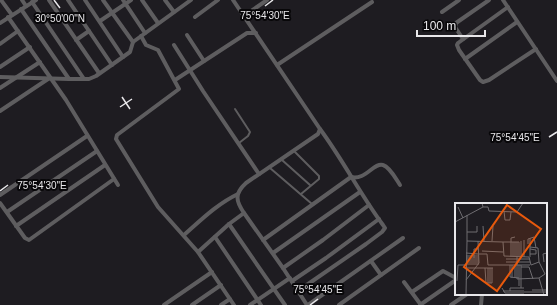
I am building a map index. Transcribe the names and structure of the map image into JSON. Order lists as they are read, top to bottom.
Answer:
{
  "scale_bar": "100 m",
  "coordinates": ["75°54'30\"E", "30°50'00\"N", "75°54'45\"E"]
}
